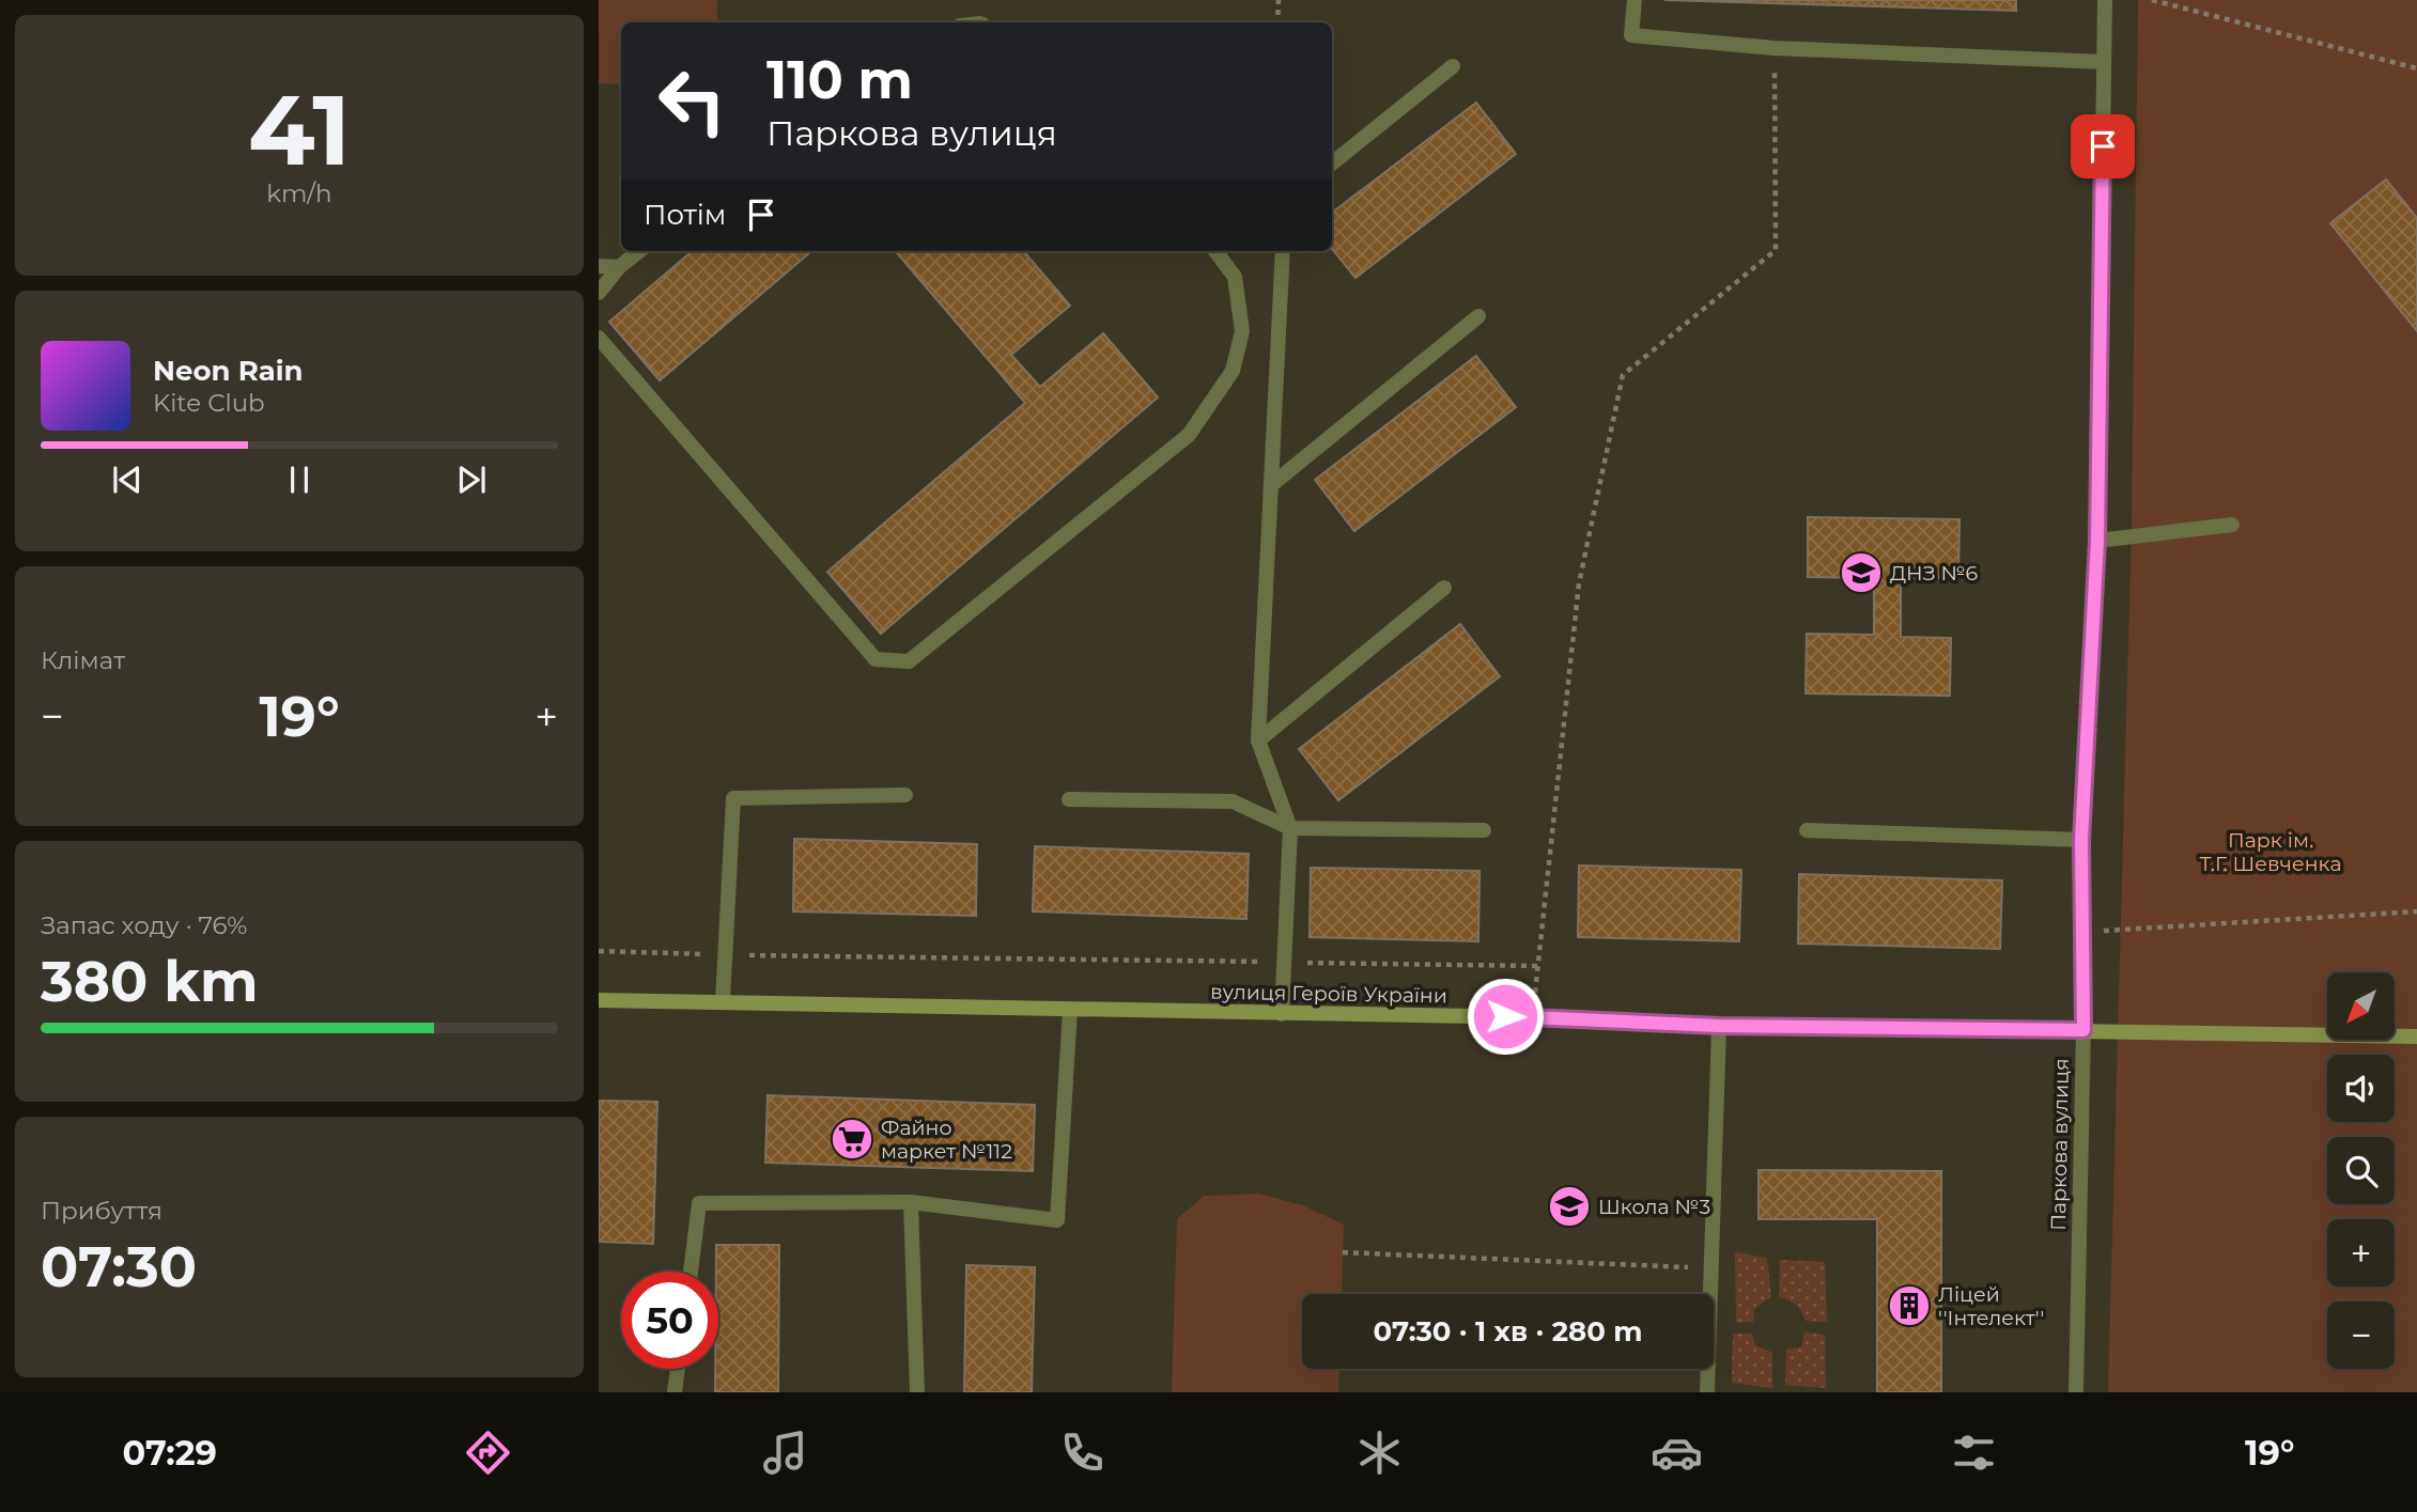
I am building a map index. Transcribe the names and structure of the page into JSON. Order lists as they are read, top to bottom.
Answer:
{
  "streets": {
    "main road": ["вулиця Героїв України"],
    "street": ["Паркова вулиця"]
  },
  "crossings": [
    ["вулиця Героїв України", "Паркова вулиця"]
  ],
  "parks": ["Парк ім. Т.Г. Шевченка"],
  "places": {
    "school or university": ["ДНЗ №6", "Школа №3"],
    "supermarket": ["Файно маркет №112"],
    "building": ["Ліцей ''Інтелект''"]
  },
  "north": "bottom left",
  "page": {
    "tile": [
      ["41", "km/h"],
      "Клімат",
      ["Запас ходу · 76%", "380 km"],
      ["Прибуття", "07:30"]
    ],
    "turn": ["110 m", "Паркова вулиця"],
    "then": "Потім",
    "song": ["Neon Rain", "Kite Club"],
    "heat": ["−", "19°", "+"],
    "map_buttons": ["+", "−"],
    "limit": "50",
    "trip": "07:30 · 1 хв · 280 m",
    "tabs": ["07:29", "19°"]
  }
}
